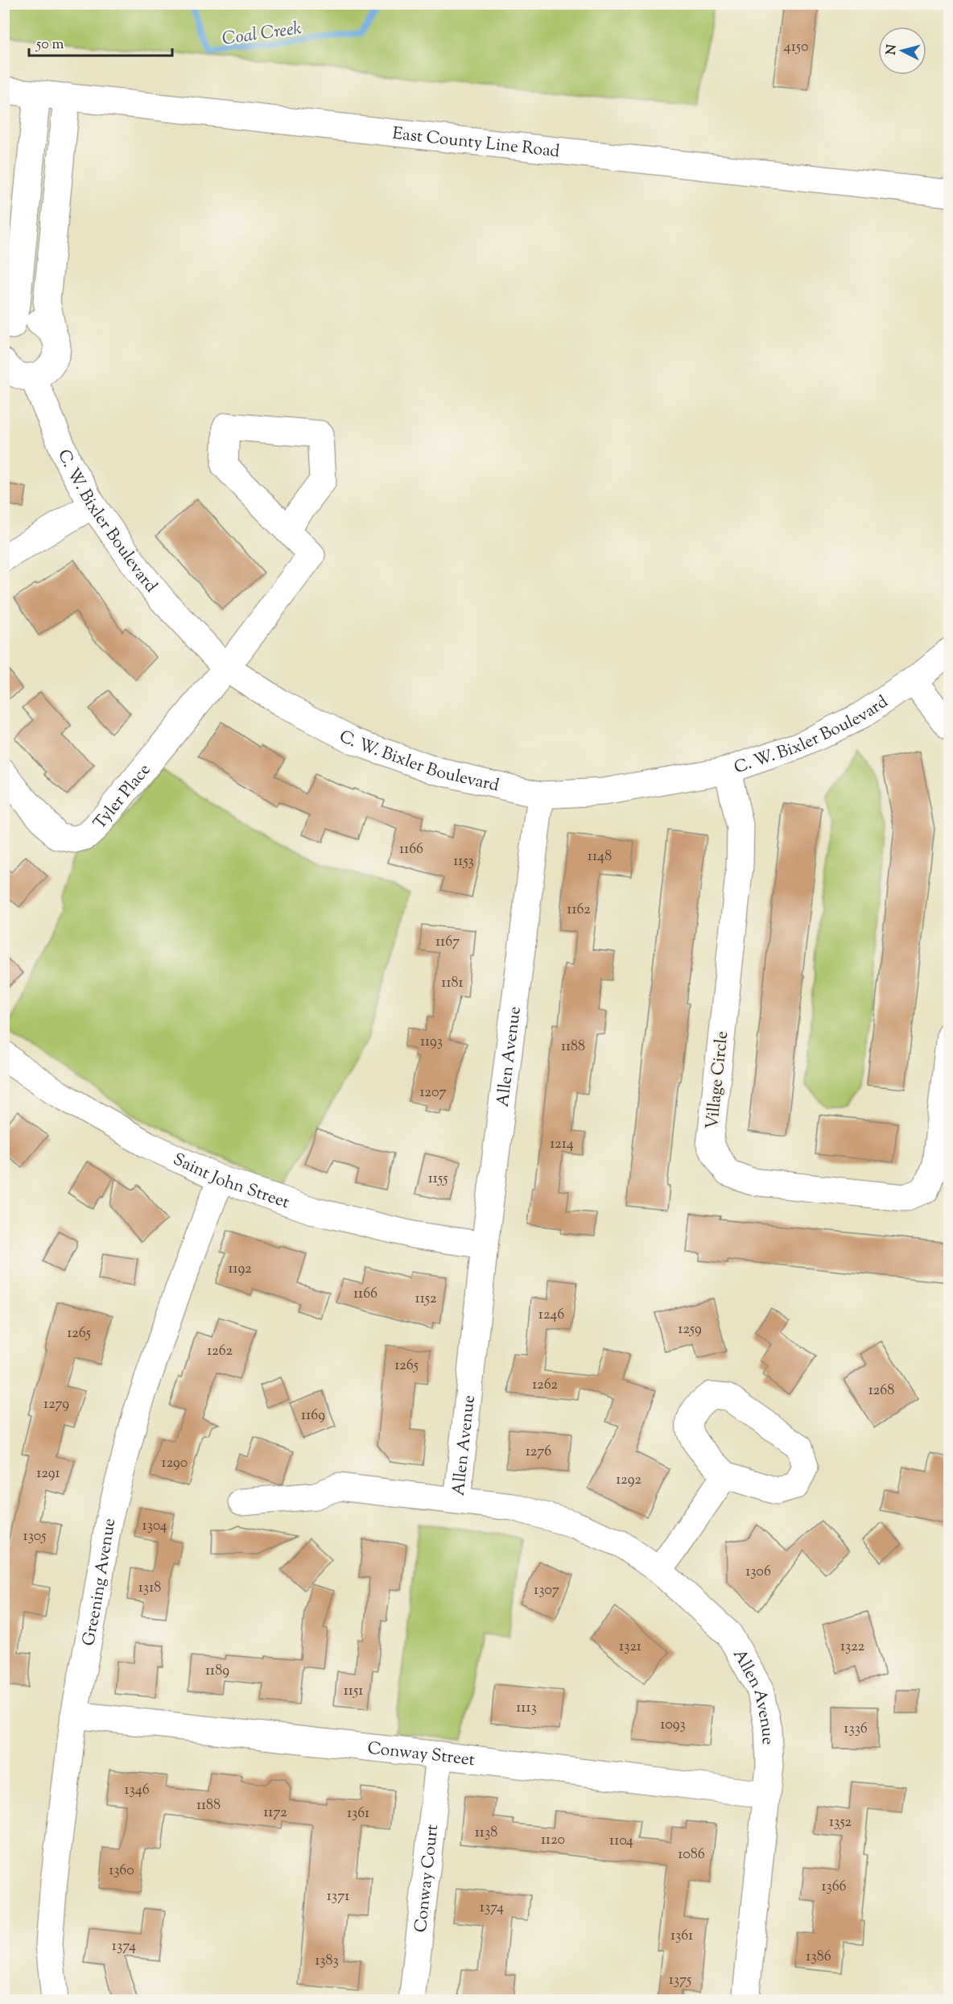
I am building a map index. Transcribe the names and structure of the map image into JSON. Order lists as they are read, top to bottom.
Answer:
{
  "streets": {
    "street": [
      "East County Line Road",
      "C. W. Bixler Boulevard",
      "Tyler Place",
      "Allen Avenue",
      "Village Circle",
      "Saint John Street",
      "Greening Avenue",
      "Conway Street",
      "Conway Court"
    ]
  },
  "crossings": [
    ["C. W. Bixler Boulevard", "Tyler Place"],
    ["C. W. Bixler Boulevard", "Allen Avenue"],
    ["C. W. Bixler Boulevard", "Village Circle"],
    ["Allen Avenue", "Saint John Street"],
    ["Allen Avenue", "Conway Street"],
    ["Saint John Street", "Greening Avenue"],
    ["Greening Avenue", "Conway Street"],
    ["Conway Street", "Conway Court"]
  ],
  "water": ["Coal Creek"],
  "house_numbers": [
    "4150",
    "1166",
    "1148",
    "1153",
    "1162",
    "1167",
    "1181",
    "1193",
    "1188",
    "1207",
    "1214",
    "1155",
    "1192",
    "1166",
    "1152",
    "1246",
    "1259",
    "1265",
    "1262",
    "1265",
    "1262",
    "1268",
    "1279",
    "1169",
    "1276",
    "1290",
    "1291",
    "1292",
    "1304",
    "1305",
    "1306",
    "1318",
    "1307",
    "1321",
    "1322",
    "1189",
    "1151",
    "1113",
    "1093",
    "1336",
    "1346",
    "1188",
    "1172",
    "1361",
    "1352",
    "1138",
    "1120",
    "1104",
    "1086",
    "1360",
    "1366",
    "1371",
    "1374",
    "1361",
    "1374",
    "1386",
    "1383",
    "1375"
  ],
  "scale_bar": "50 m",
  "north": "left"
}
